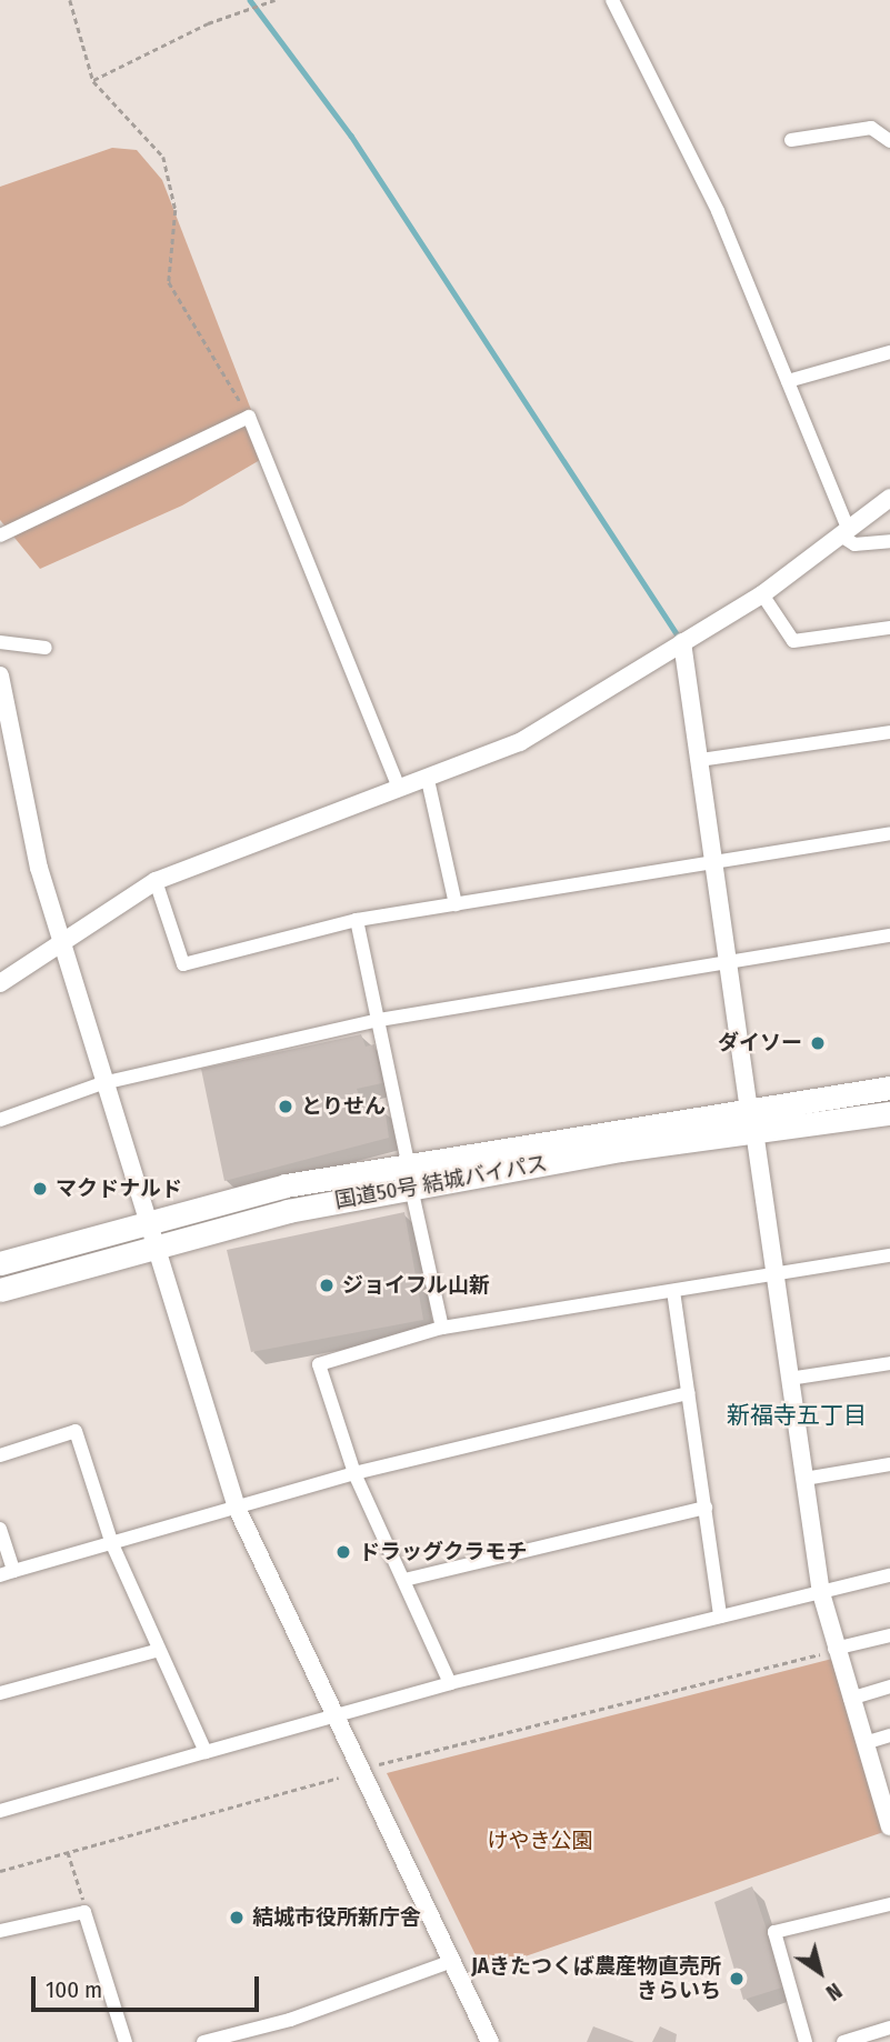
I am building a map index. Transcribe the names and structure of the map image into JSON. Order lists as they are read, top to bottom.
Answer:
{
  "streets": {
    "highway": ["国道50号 結城バイパス"]
  },
  "districts": ["新福寺五丁目"],
  "parks": ["けやき公園"],
  "places": [
    "ダイソー",
    "とりせん",
    "マクドナルド",
    "ジョイフル山新",
    "ドラッグクラモチ",
    "結城市役所新庁舎",
    "JAきたつくば農産物直売所 きらいち"
  ],
  "scale_bar": "100 m",
  "north": "bottom right"
}
